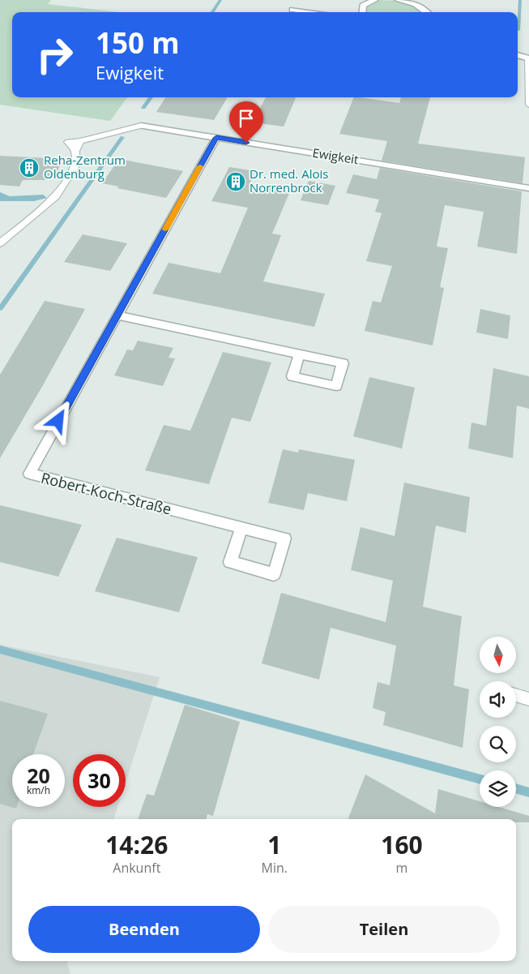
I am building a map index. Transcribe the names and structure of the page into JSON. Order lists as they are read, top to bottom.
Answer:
{
  "streets": {
    "street": ["Ewigkeit", "Robert-Koch-Straße"]
  },
  "crossings": [
    ["Ewigkeit", "Robert-Koch-Straße"]
  ],
  "places": {
    "building": ["Reha-Zentrum Oldenburg", "Dr. med. Alois Norrenbrock"]
  },
  "north": "bottom",
  "page": {
    "turn": ["150 m", "Ewigkeit"],
    "speed": "20 km/h",
    "limit": "30",
    "eta": [
      "14:26",
      "Ankunft",
      "1",
      "Min.",
      "160",
      "m"
    ],
    "buttons": ["Beenden", "Teilen"]
  }
}
